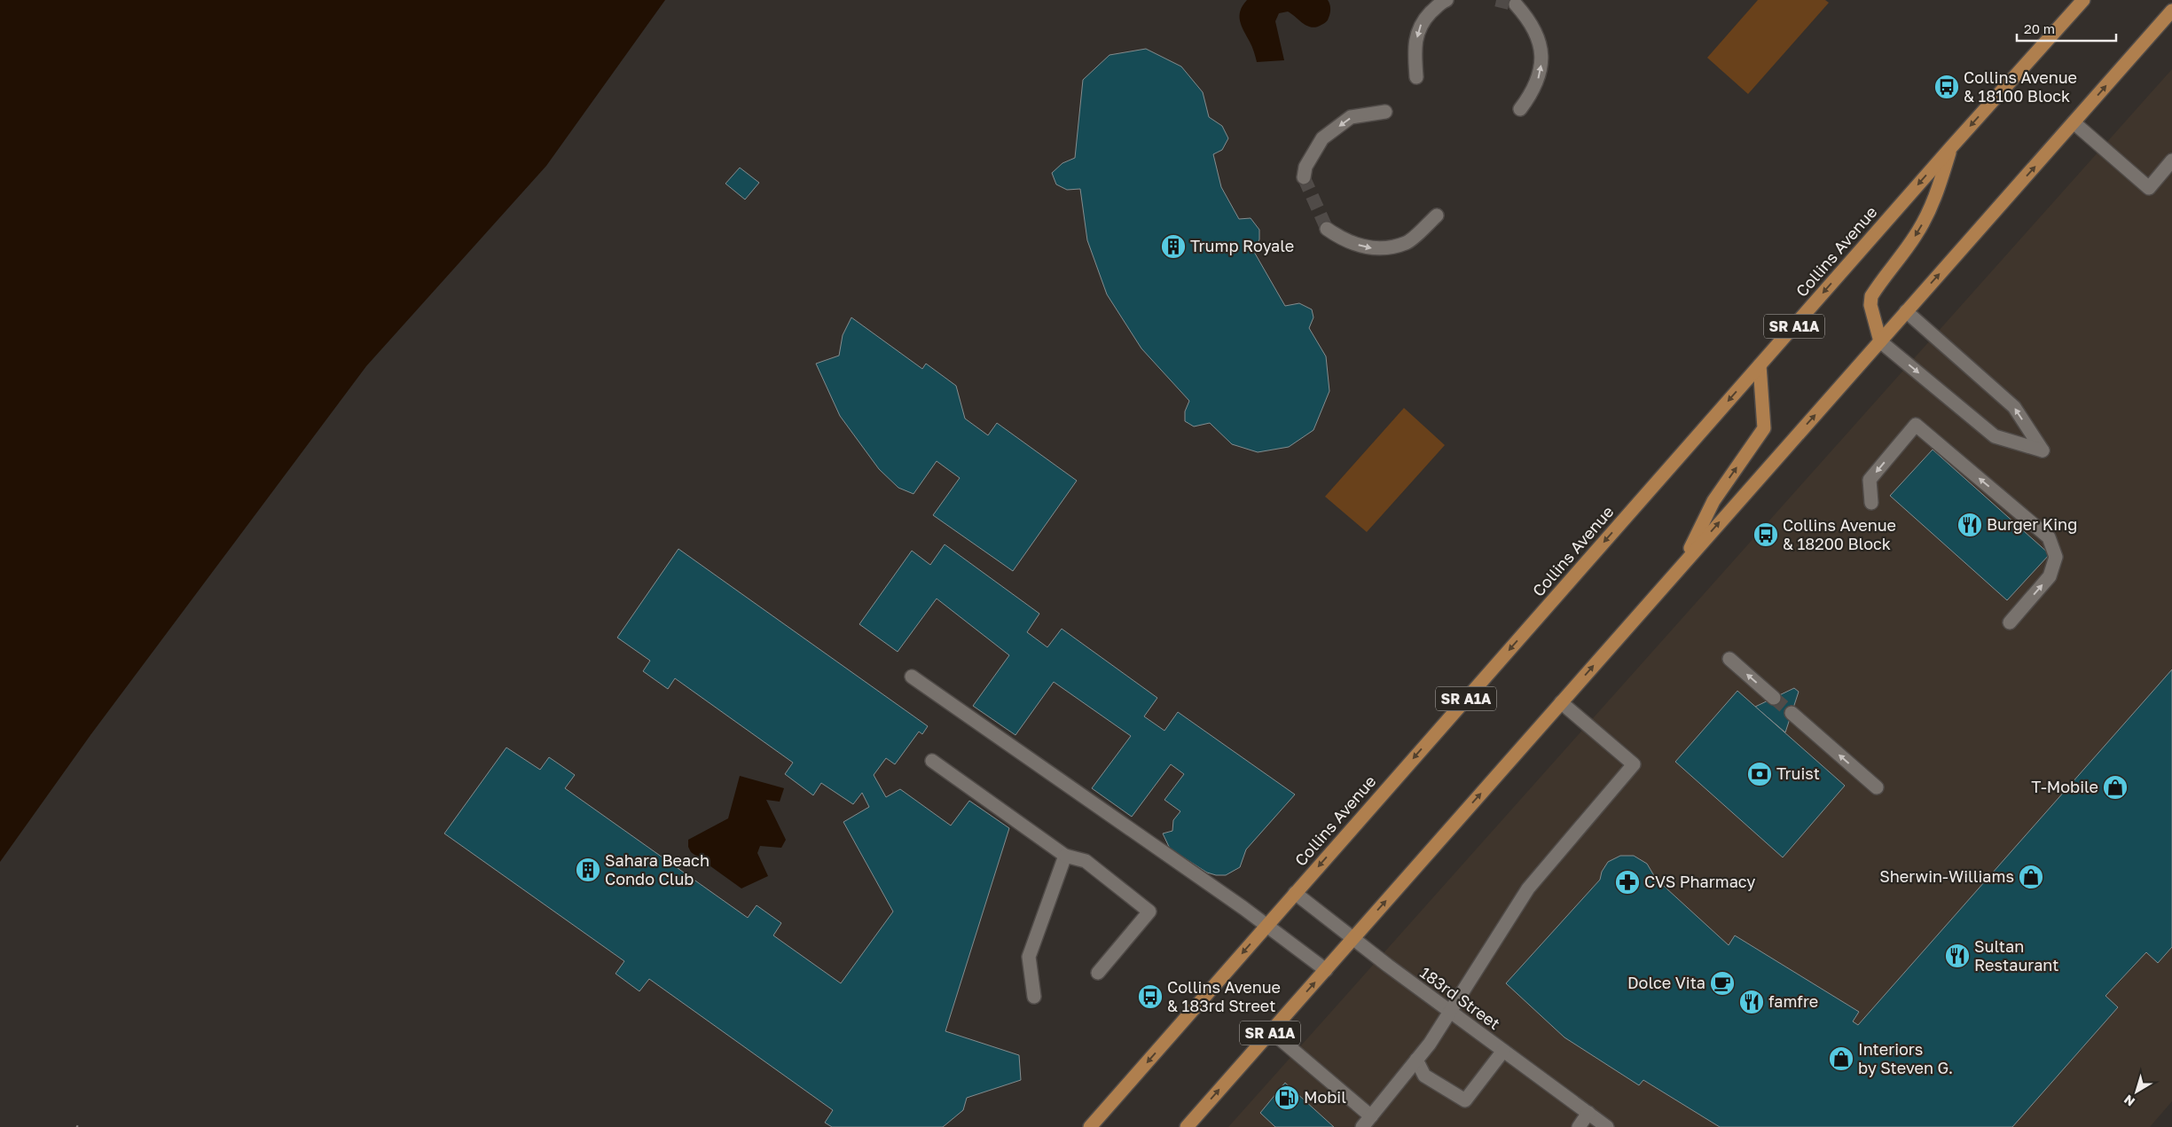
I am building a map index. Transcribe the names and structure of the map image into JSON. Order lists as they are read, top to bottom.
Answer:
{
  "streets": {
    "main road": ["Collins Avenue", "SR A1A"],
    "street": ["183rd Street"]
  },
  "crossings": [
    ["Collins Avenue", "183rd Street"],
    ["SR A1A", "183rd Street"]
  ],
  "places": {
    "bus stop": ["Collins Avenue & 18100 Block", "Collins Avenue & 18200 Block", "Collins Avenue & 183rd Street"],
    "building": ["Trump Royale", "Sahara Beach Condo Club"],
    "restaurant": ["Burger King", "Sultan Restaurant", "famfre"],
    "bank": ["Truist"],
    "shop": ["T-Mobile", "Sherwin-Williams", "Interiors by Steven G."],
    "pharmacy": ["CVS Pharmacy"],
    "cafe": ["Dolce Vita"],
    "fuel station": ["Mobil"]
  },
  "scale_bar": "20 m",
  "north": "bottom left"
}
